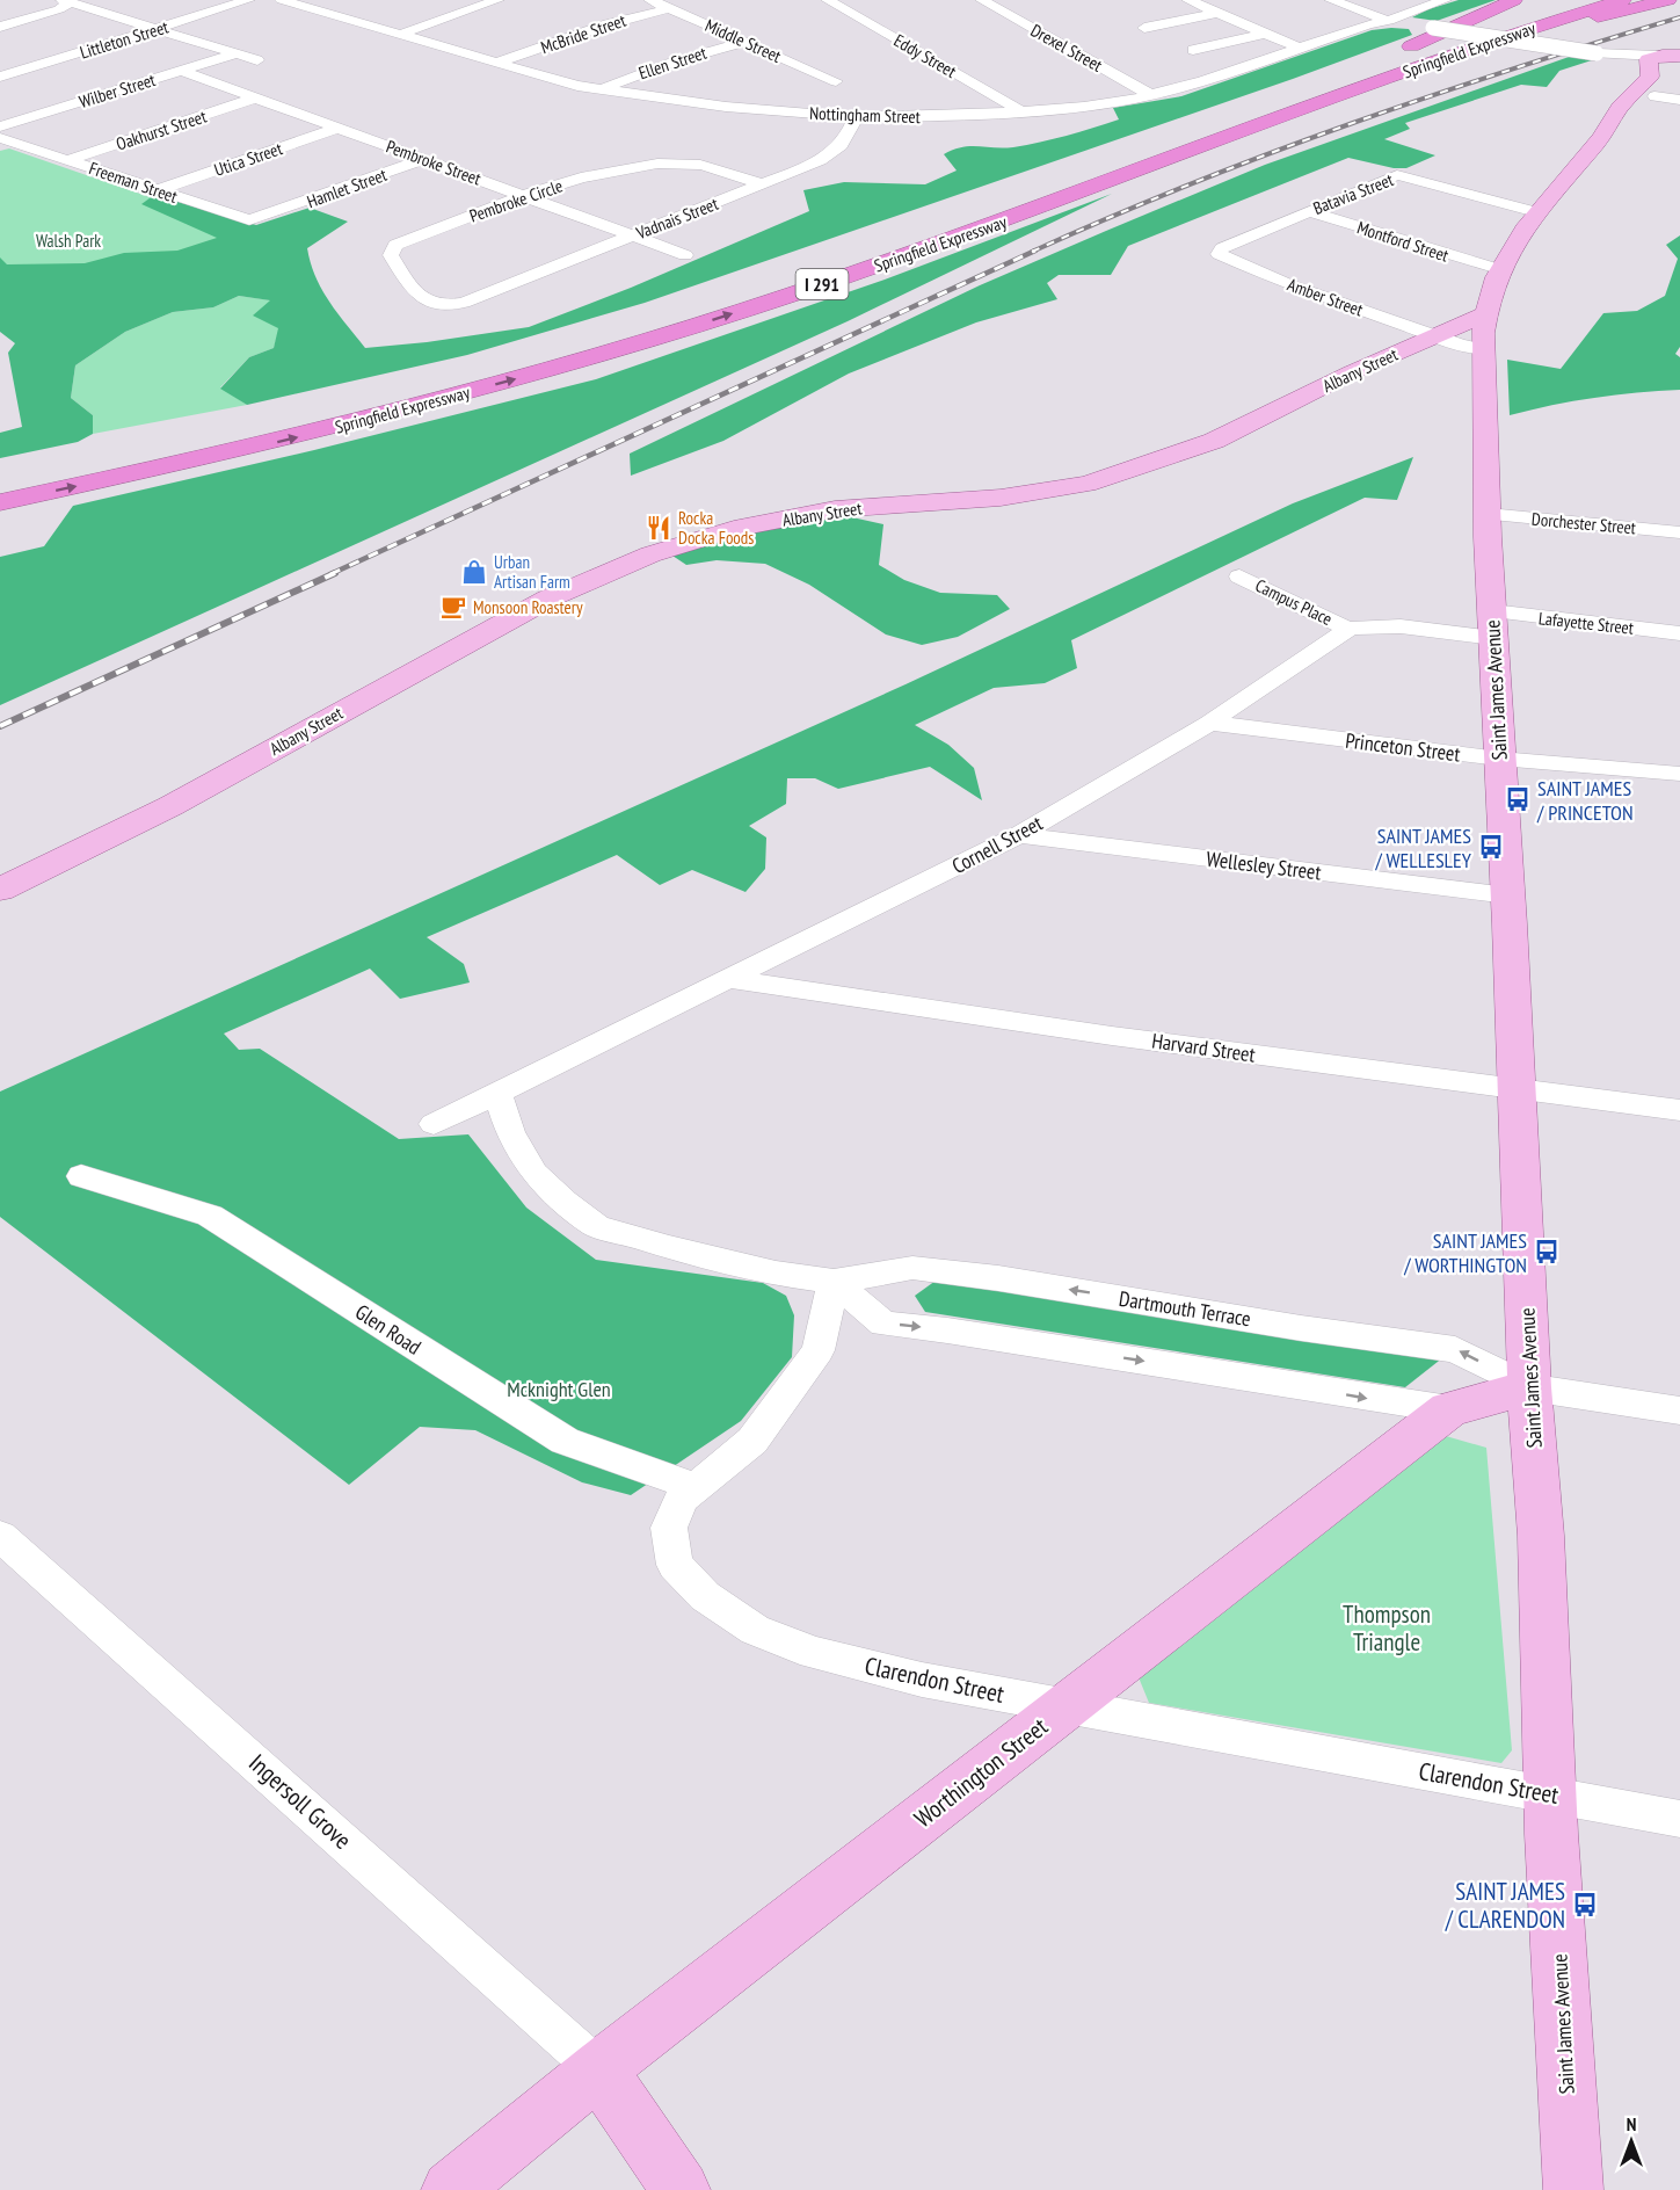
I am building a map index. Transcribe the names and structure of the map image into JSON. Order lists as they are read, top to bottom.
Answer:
{
  "streets": {
    "highway": ["Springfield Expressway", "I 291"],
    "main road": ["Albany Street", "Saint James Avenue", "Worthington Street"],
    "street": [
      "McBride Street",
      "Littleton Street",
      "Middle Street",
      "Drexel Street",
      "Eddy Street",
      "Ellen Street",
      "Wilber Street",
      "Nottingham Street",
      "Oakhurst Street",
      "Utica Street",
      "Pembroke Street",
      "Freeman Street",
      "Hamlet Street",
      "Batavia Street",
      "Pembroke Circle",
      "Vadnais Street",
      "Montford Street",
      "Amber Street",
      "Dorchester Street",
      "Campus Place",
      "Lafayette Street",
      "Princeton Street",
      "Cornell Street",
      "Wellesley Street",
      "Harvard Street",
      "Dartmouth Terrace",
      "Glen Road",
      "Clarendon Street",
      "Ingersoll Grove"
    ]
  },
  "crossings": [
    ["McBride Street", "Middle Street"],
    ["McBride Street", "Nottingham Street"],
    ["Middle Street", "Ellen Street"],
    ["Drexel Street", "Nottingham Street"],
    ["Eddy Street", "Nottingham Street"],
    ["Ellen Street", "Nottingham Street"],
    ["Wilber Street", "Pembroke Street"],
    ["Nottingham Street", "Vadnais Street"],
    ["Oakhurst Street", "Pembroke Street"],
    ["Oakhurst Street", "Freeman Street"],
    ["Utica Street", "Pembroke Street"],
    ["Utica Street", "Freeman Street"],
    ["Pembroke Street", "Hamlet Street"],
    ["Pembroke Street", "Pembroke Circle"],
    ["Pembroke Street", "Vadnais Street"],
    ["Freeman Street", "Hamlet Street"],
    ["Batavia Street", "Montford Street"],
    ["Batavia Street", "Amber Street"],
    ["Batavia Street", "Saint James Avenue"],
    ["Pembroke Circle", "Vadnais Street"],
    ["Montford Street", "Saint James Avenue"],
    ["Amber Street", "Albany Street"],
    ["Amber Street", "Saint James Avenue"],
    ["Albany Street", "Saint James Avenue"],
    ["Dorchester Street", "Saint James Avenue"],
    ["Campus Place", "Cornell Street"],
    ["Lafayette Street", "Saint James Avenue"],
    ["Saint James Avenue", "Princeton Street"],
    ["Saint James Avenue", "Wellesley Street"],
    ["Saint James Avenue", "Harvard Street"],
    ["Saint James Avenue", "Dartmouth Terrace"],
    ["Saint James Avenue", "Clarendon Street"],
    ["Saint James Avenue", "Worthington Street"],
    ["Princeton Street", "Cornell Street"],
    ["Cornell Street", "Wellesley Street"],
    ["Cornell Street", "Harvard Street"],
    ["Cornell Street", "Dartmouth Terrace"],
    ["Dartmouth Terrace", "Clarendon Street"],
    ["Dartmouth Terrace", "Worthington Street"],
    ["Glen Road", "Clarendon Street"],
    ["Clarendon Street", "Worthington Street"],
    ["Worthington Street", "Ingersoll Grove"]
  ],
  "one_way": ["Springfield Expressway"],
  "parks": ["Walsh Park", "Mcknight Glen", "Thompson Triangle"],
  "places": {
    "restaurant": ["Rocka Docka Foods"],
    "shop": ["Urban Artisan Farm"],
    "cafe": ["Monsoon Roastery"],
    "bus stop": [
      "SAINT JAMES / PRINCETON",
      "SAINT JAMES / WELLESLEY",
      "SAINT JAMES / WORTHINGTON",
      "SAINT JAMES / CLARENDON"
    ]
  },
  "north": "top"
}
